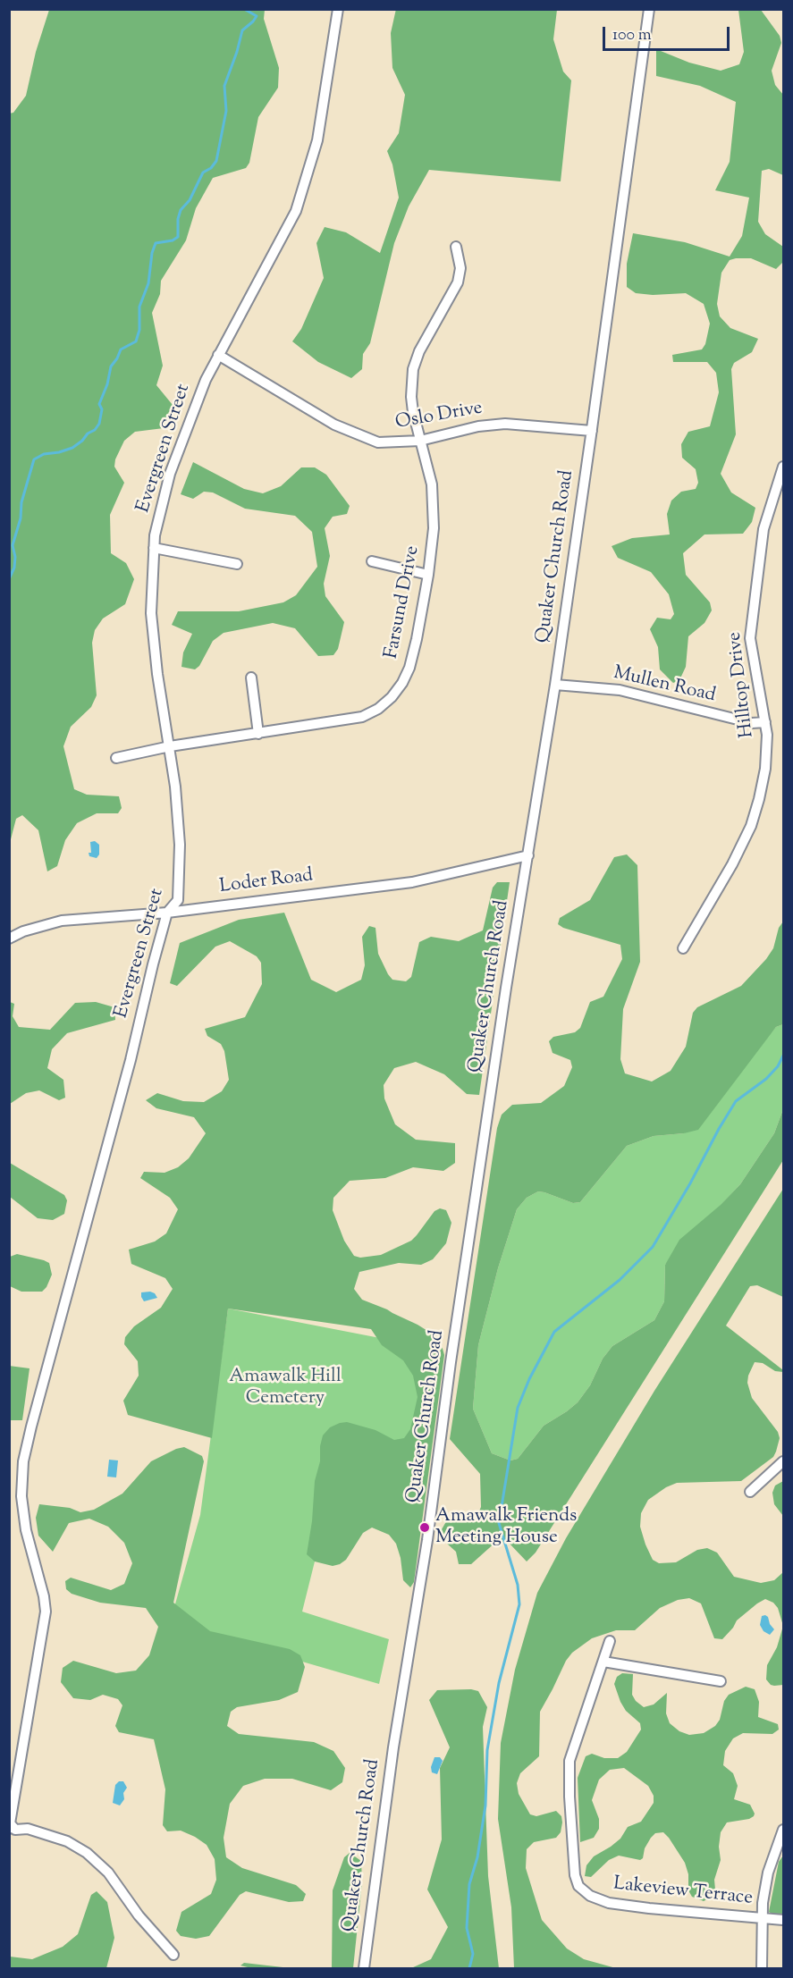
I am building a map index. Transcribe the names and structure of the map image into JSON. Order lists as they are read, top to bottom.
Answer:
{
  "streets": {
    "street": [
      "Oslo Drive",
      "Evergreen Street",
      "Quaker Church Road",
      "Farsund Drive",
      "Hilltop Drive",
      "Mullen Road",
      "Loder Road",
      "Lakeview Terrace"
    ]
  },
  "crossings": [
    ["Oslo Drive", "Evergreen Street"],
    ["Oslo Drive", "Quaker Church Road"],
    ["Oslo Drive", "Farsund Drive"],
    ["Evergreen Street", "Farsund Drive"],
    ["Evergreen Street", "Loder Road"],
    ["Quaker Church Road", "Mullen Road"],
    ["Quaker Church Road", "Loder Road"],
    ["Hilltop Drive", "Mullen Road"]
  ],
  "parks": ["Amawalk Hill Cemetery"],
  "places": ["Amawalk Friends Meeting House"],
  "scale_bar": "100 m"
}
